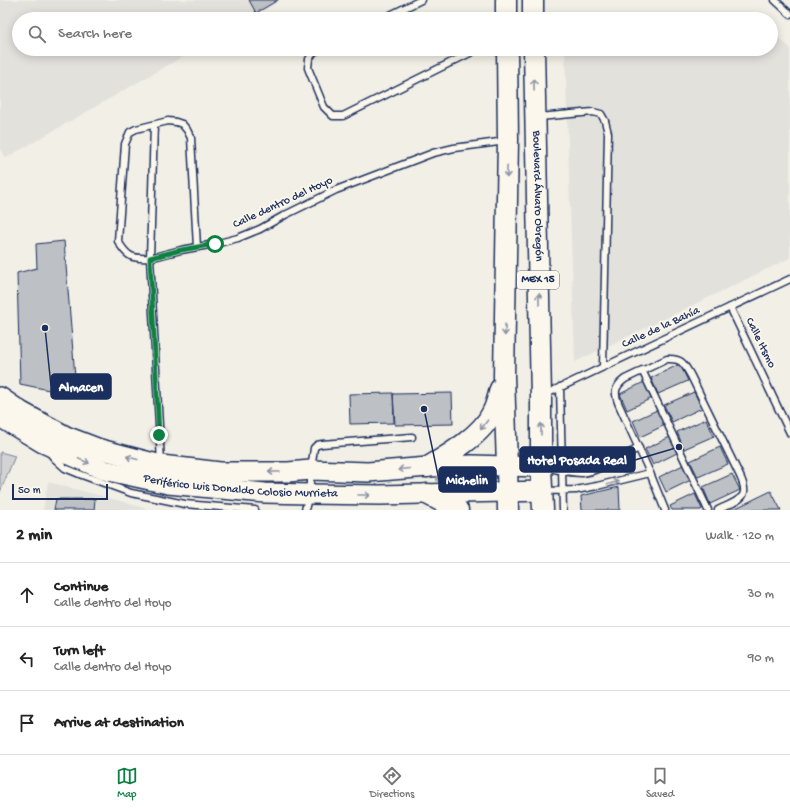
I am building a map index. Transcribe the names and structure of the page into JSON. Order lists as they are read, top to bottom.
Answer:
{
  "streets": {
    "highway": ["Boulevard Álvaro Obregón", "MEX 15"],
    "main road": ["Periférico Luis Donaldo Colosio Murrieta"],
    "lane": ["Calle dentro del Hoyo", "Calle de la Bahía", "Calle Itsmo"]
  },
  "crossings": [
    ["Boulevard Álvaro Obregón", "Calle de la Bahía"],
    ["Boulevard Álvaro Obregón", "Periférico Luis Donaldo Colosio Murrieta"],
    ["Calle dentro del Hoyo", "MEX 15"],
    ["MEX 15", "Periférico Luis Donaldo Colosio Murrieta"],
    ["Calle de la Bahía", "Calle Itsmo"]
  ],
  "places": ["Almacen", "Michelin", "Hotel Posada Real"],
  "scale_bar": "50 m",
  "page": {
    "search": "Search here",
    "scale": "50 m",
    "heading": ["2 min", "Walk · 120 m"],
    "list": [
      ["Continue", "Calle dentro del Hoyo", "30 m"],
      ["Turn left", "Calle dentro del Hoyo", "90 m"],
      "Arrive at destination"
    ],
    "nav": ["Map", "Directions", "Saved"]
  }
}
